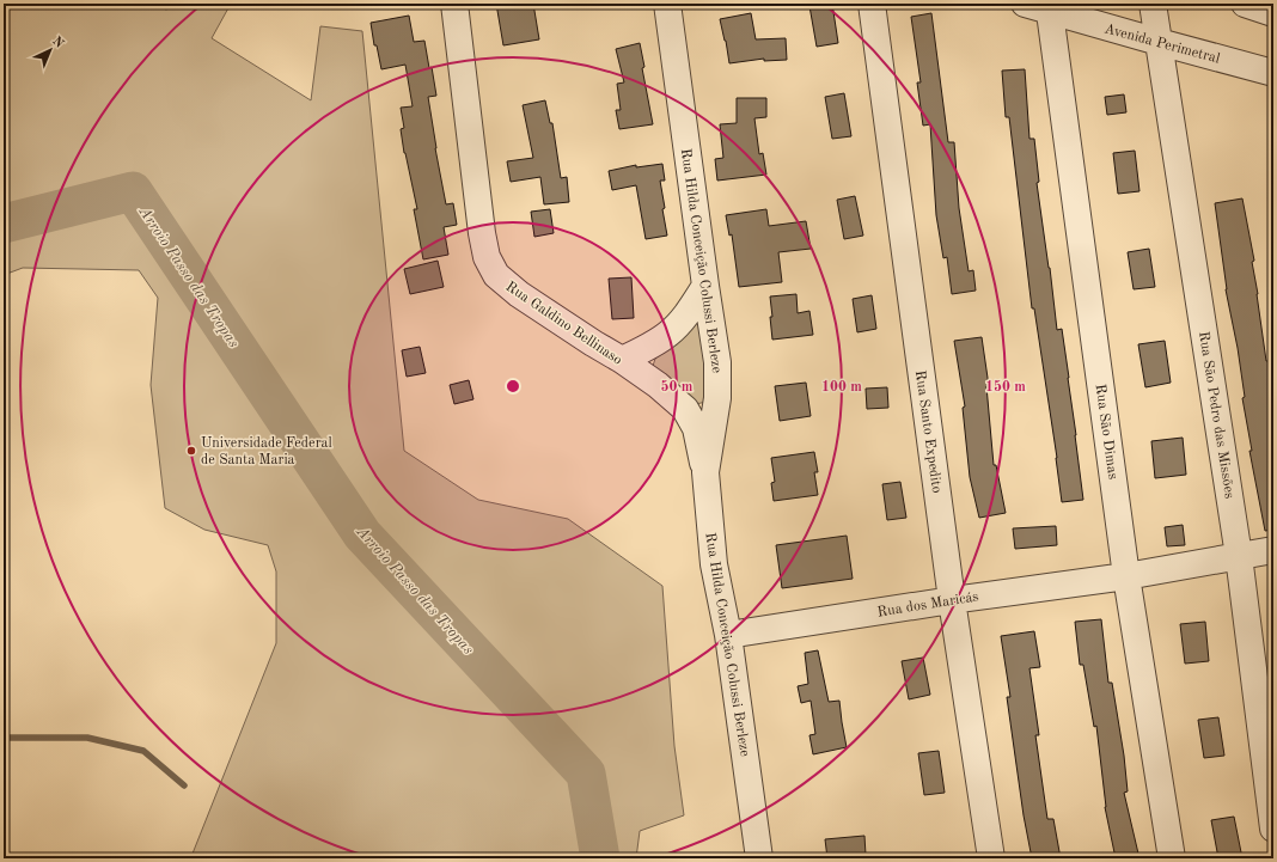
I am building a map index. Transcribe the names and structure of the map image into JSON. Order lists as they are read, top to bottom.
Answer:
{
  "streets": {
    "street": [
      "Avenida Perimetral",
      "Rua Hilda Conceição Colussi Berleze",
      "Rua Galdino Bellinaso",
      "Rua São Pedro das Missões",
      "Rua Santo Expedito",
      "Rua São Dimas",
      "Rua dos Maricás"
    ]
  },
  "crossings": [
    ["Avenida Perimetral", "Rua São Pedro das Missões"],
    ["Avenida Perimetral", "Rua São Dimas"],
    ["Rua Hilda Conceição Colussi Berleze", "Rua Galdino Bellinaso"],
    ["Rua Hilda Conceição Colussi Berleze", "Rua dos Maricás"],
    ["Rua São Pedro das Missões", "Rua dos Maricás"],
    ["Rua Santo Expedito", "Rua dos Maricás"],
    ["Rua São Dimas", "Rua dos Maricás"]
  ],
  "water": ["Arroio Passo das Tropas"],
  "places": ["Universidade Federal de Santa Maria"],
  "north": "top right",
  "rings": ["50 m", "100 m", "150 m"]
}
